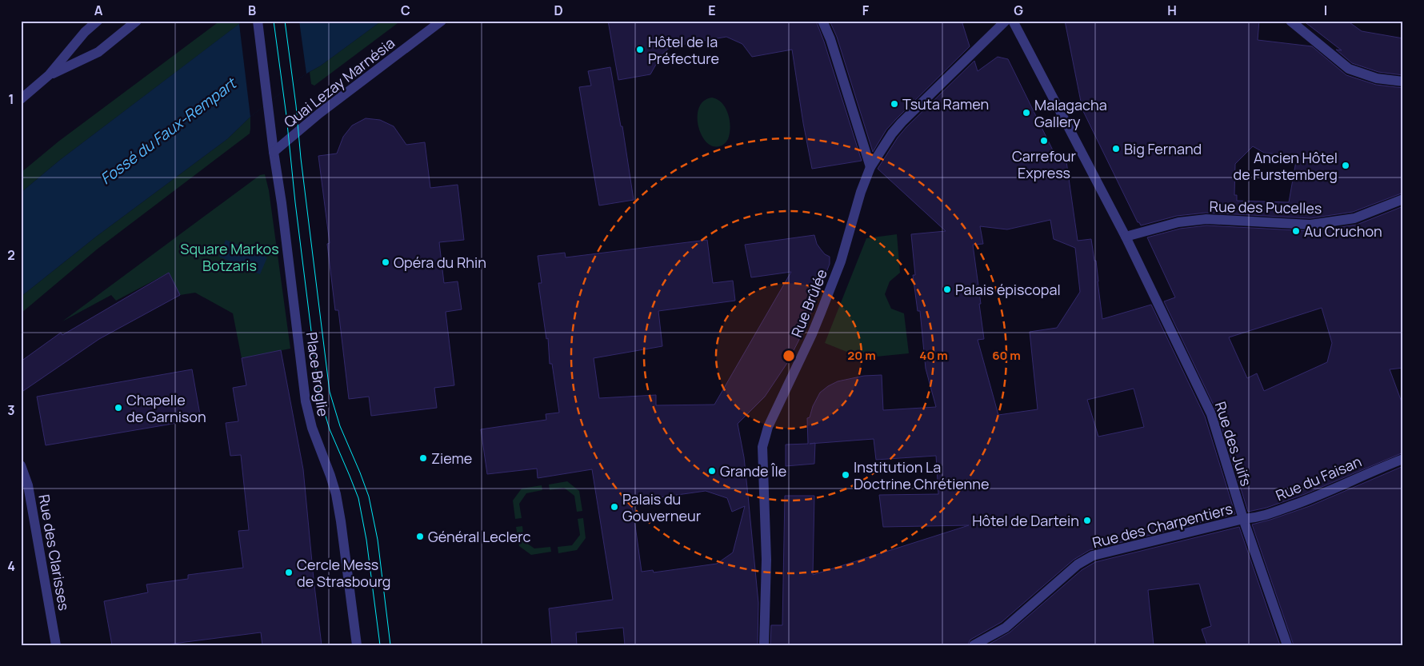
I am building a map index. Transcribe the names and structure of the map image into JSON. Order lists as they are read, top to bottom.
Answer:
{
  "streets": {
    "street": [
      "Quai Lezay Marnésia",
      "Rue des Pucelles",
      "Rue Brûlée",
      "Place Broglie",
      "Rue des Juifs",
      "Rue du Faisan",
      "Rue des Charpentiers",
      "Rue des Clarisses"
    ]
  },
  "crossings": [
    ["Quai Lezay Marnésia", "Place Broglie"],
    ["Rue des Pucelles", "Rue des Juifs"],
    ["Rue des Juifs", "Rue du Faisan"],
    ["Rue des Juifs", "Rue des Charpentiers"],
    ["Rue du Faisan", "Rue des Charpentiers"]
  ],
  "water": ["Fossé du Faux-Rempart"],
  "parks": ["Square Markos Botzaris"],
  "places": [
    "Hôtel de la Préfecture",
    "Tsuta Ramen",
    "Malagacha Gallery",
    "Carrefour Express",
    "Big Fernand",
    "Ancien Hôtel de Furstemberg",
    "Au Cruchon",
    "Opéra du Rhin",
    "Palais épiscopal",
    "Chapelle de Garnison",
    "Zieme",
    "Grande Île",
    "Institution La Doctrine Chrétienne",
    "Palais du Gouverneur",
    "Hôtel de Dartein",
    "Général Leclerc",
    "Cercle Mess de Strasbourg"
  ],
  "grid": {
    "columns": [
      "A",
      "B",
      "C",
      "D",
      "E",
      "F",
      "G",
      "H",
      "I"
    ],
    "rows": [
      "1",
      "2",
      "3",
      "4"
    ]
  },
  "rings": ["20 m", "40 m", "60 m"]
}
